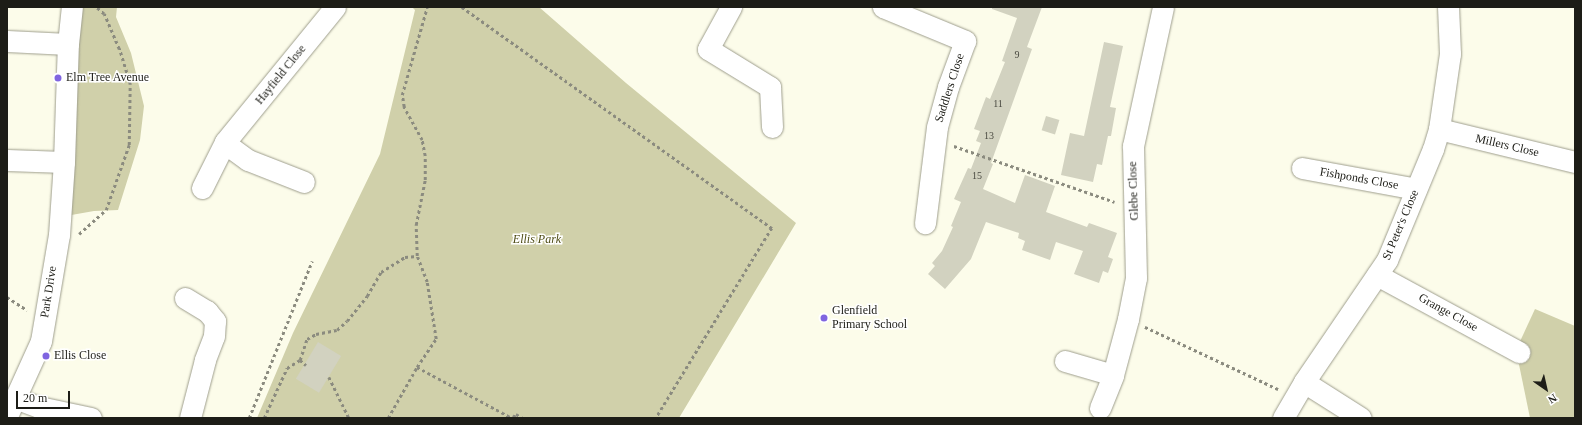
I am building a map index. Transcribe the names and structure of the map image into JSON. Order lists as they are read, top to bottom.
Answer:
{
  "streets": {
    "street": [
      "Hayfield Close",
      "Saddlers Close",
      "Millers Close",
      "Fishponds Close",
      "Glebe Close",
      "St Peter's Close",
      "Park Drive",
      "Grange Close"
    ]
  },
  "crossings": [
    ["Millers Close", "St Peter's Close"],
    ["Fishponds Close", "St Peter's Close"],
    ["St Peter's Close", "Grange Close"]
  ],
  "parks": ["Ellis Park"],
  "places": ["Elm Tree Avenue", "Glenfield Primary School", "Ellis Close"],
  "house_numbers": [
    "9",
    "11",
    "13",
    "15"
  ],
  "scale_bar": "20 m",
  "north": "bottom right"
}
